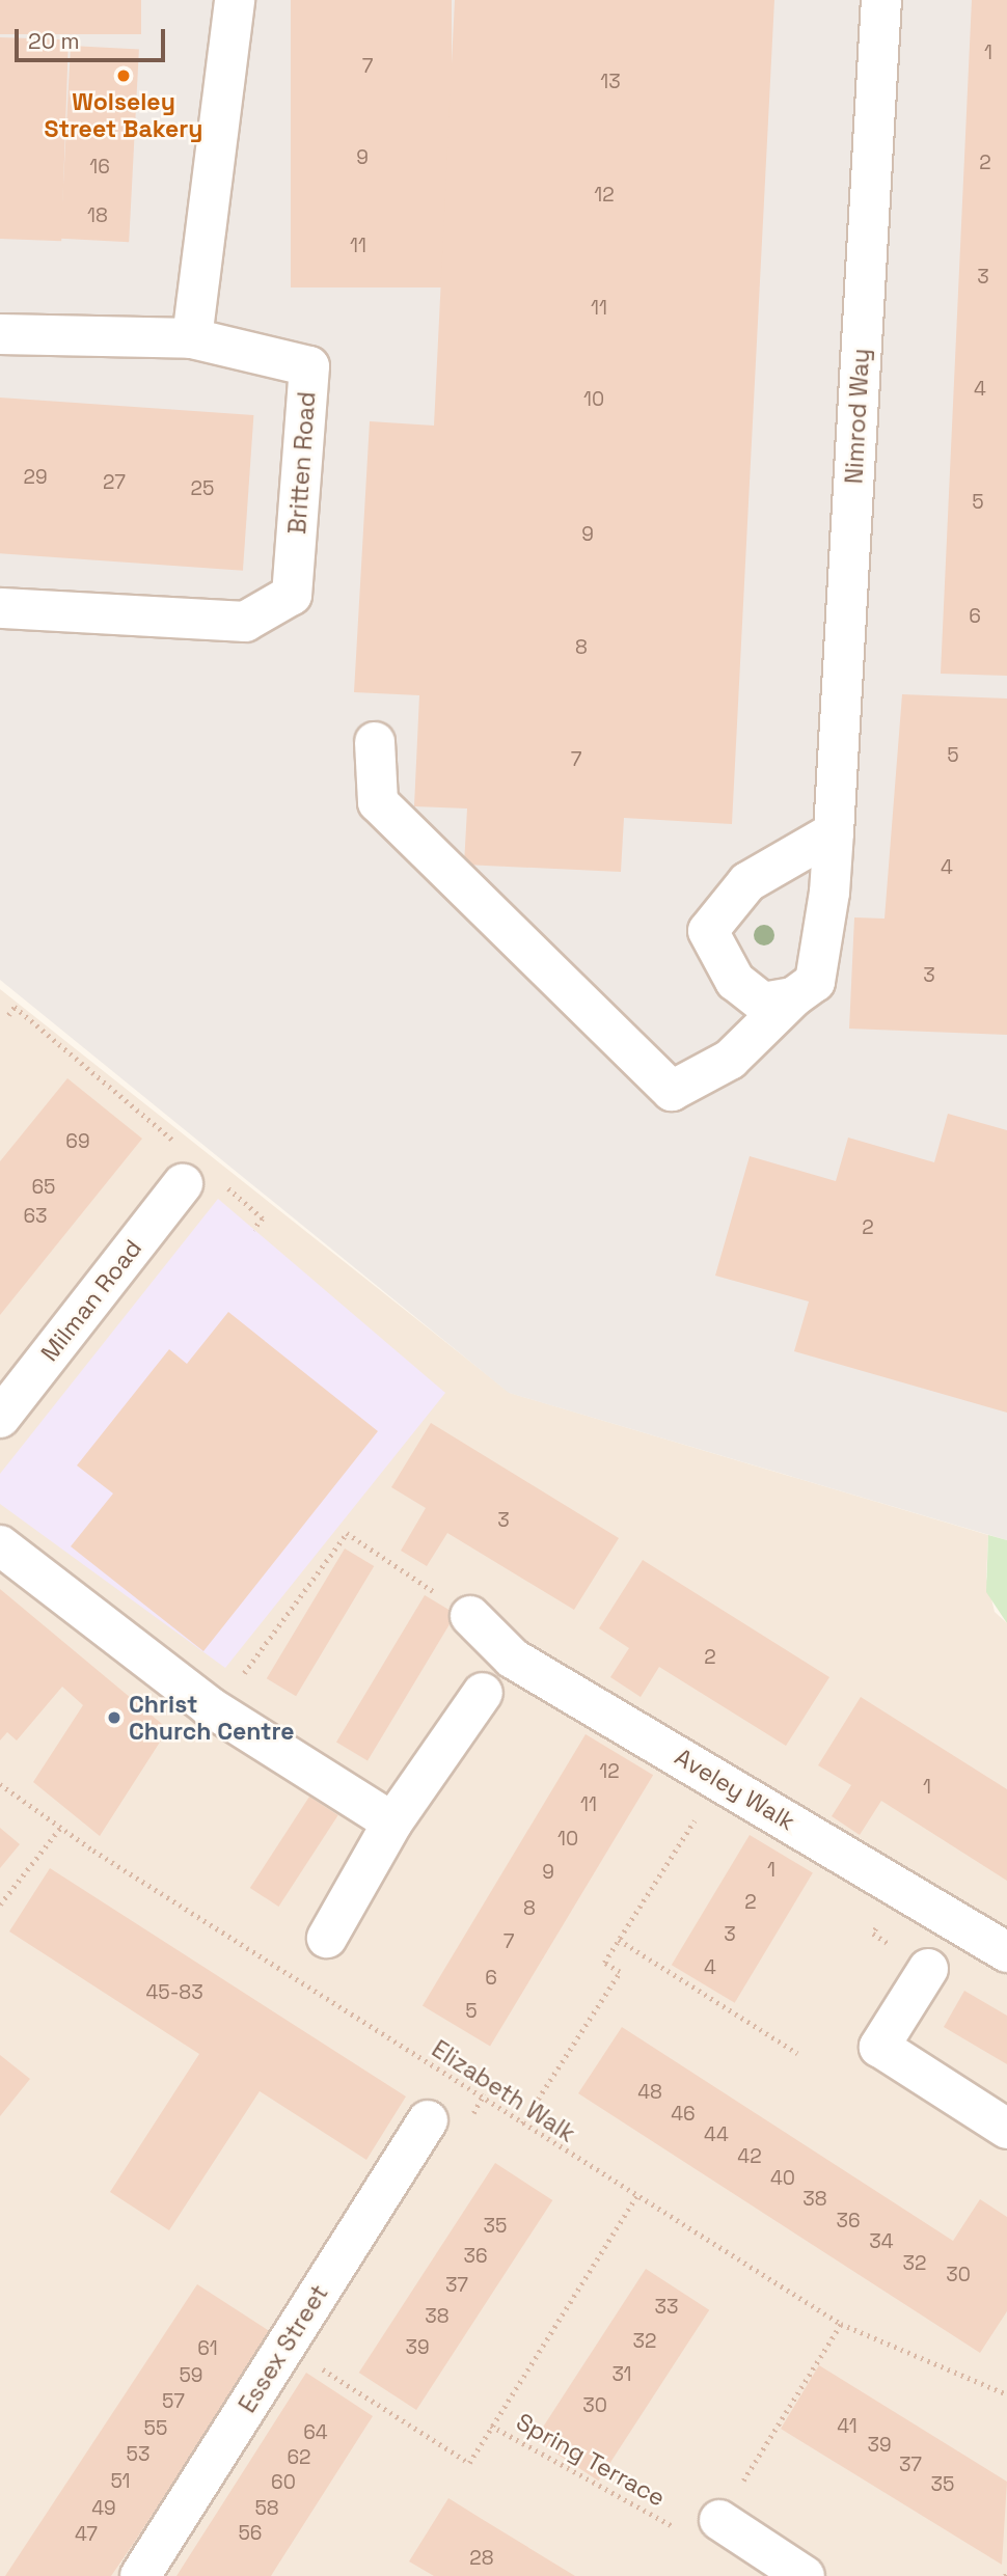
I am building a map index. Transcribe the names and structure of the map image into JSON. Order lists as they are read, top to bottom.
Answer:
{
  "streets": {
    "street": [
      "Nimrod Way",
      "Britten Road",
      "Milman Road",
      "Aveley Walk",
      "Essex Street"
    ],
    "path": ["Elizabeth Walk", "Spring Terrace"]
  },
  "crossings": [
    ["Elizabeth Walk", "Spring Terrace"]
  ],
  "places": ["Wolseley Street Bakery", "Christ Church Centre"],
  "house_numbers": [
    "1",
    "7",
    "13",
    "9",
    "2",
    "16",
    "12",
    "18",
    "11",
    "3",
    "11",
    "4",
    "10",
    "29",
    "27",
    "25",
    "5",
    "9",
    "6",
    "8",
    "5",
    "7",
    "4",
    "3",
    "69",
    "65",
    "63",
    "2",
    "3",
    "2",
    "12",
    "1",
    "11",
    "10",
    "1",
    "9",
    "2",
    "8",
    "3",
    "7",
    "4",
    "6",
    "45-83",
    "5",
    "48",
    "46",
    "44",
    "42",
    "40",
    "38",
    "36",
    "35",
    "34",
    "36",
    "32",
    "30",
    "37",
    "33",
    "38",
    "32",
    "39",
    "61",
    "31",
    "59",
    "57",
    "30",
    "41",
    "55",
    "64",
    "39",
    "53",
    "62",
    "37",
    "51",
    "60",
    "35",
    "49",
    "58",
    "56",
    "47",
    "28"
  ],
  "scale_bar": "20 m"
}
